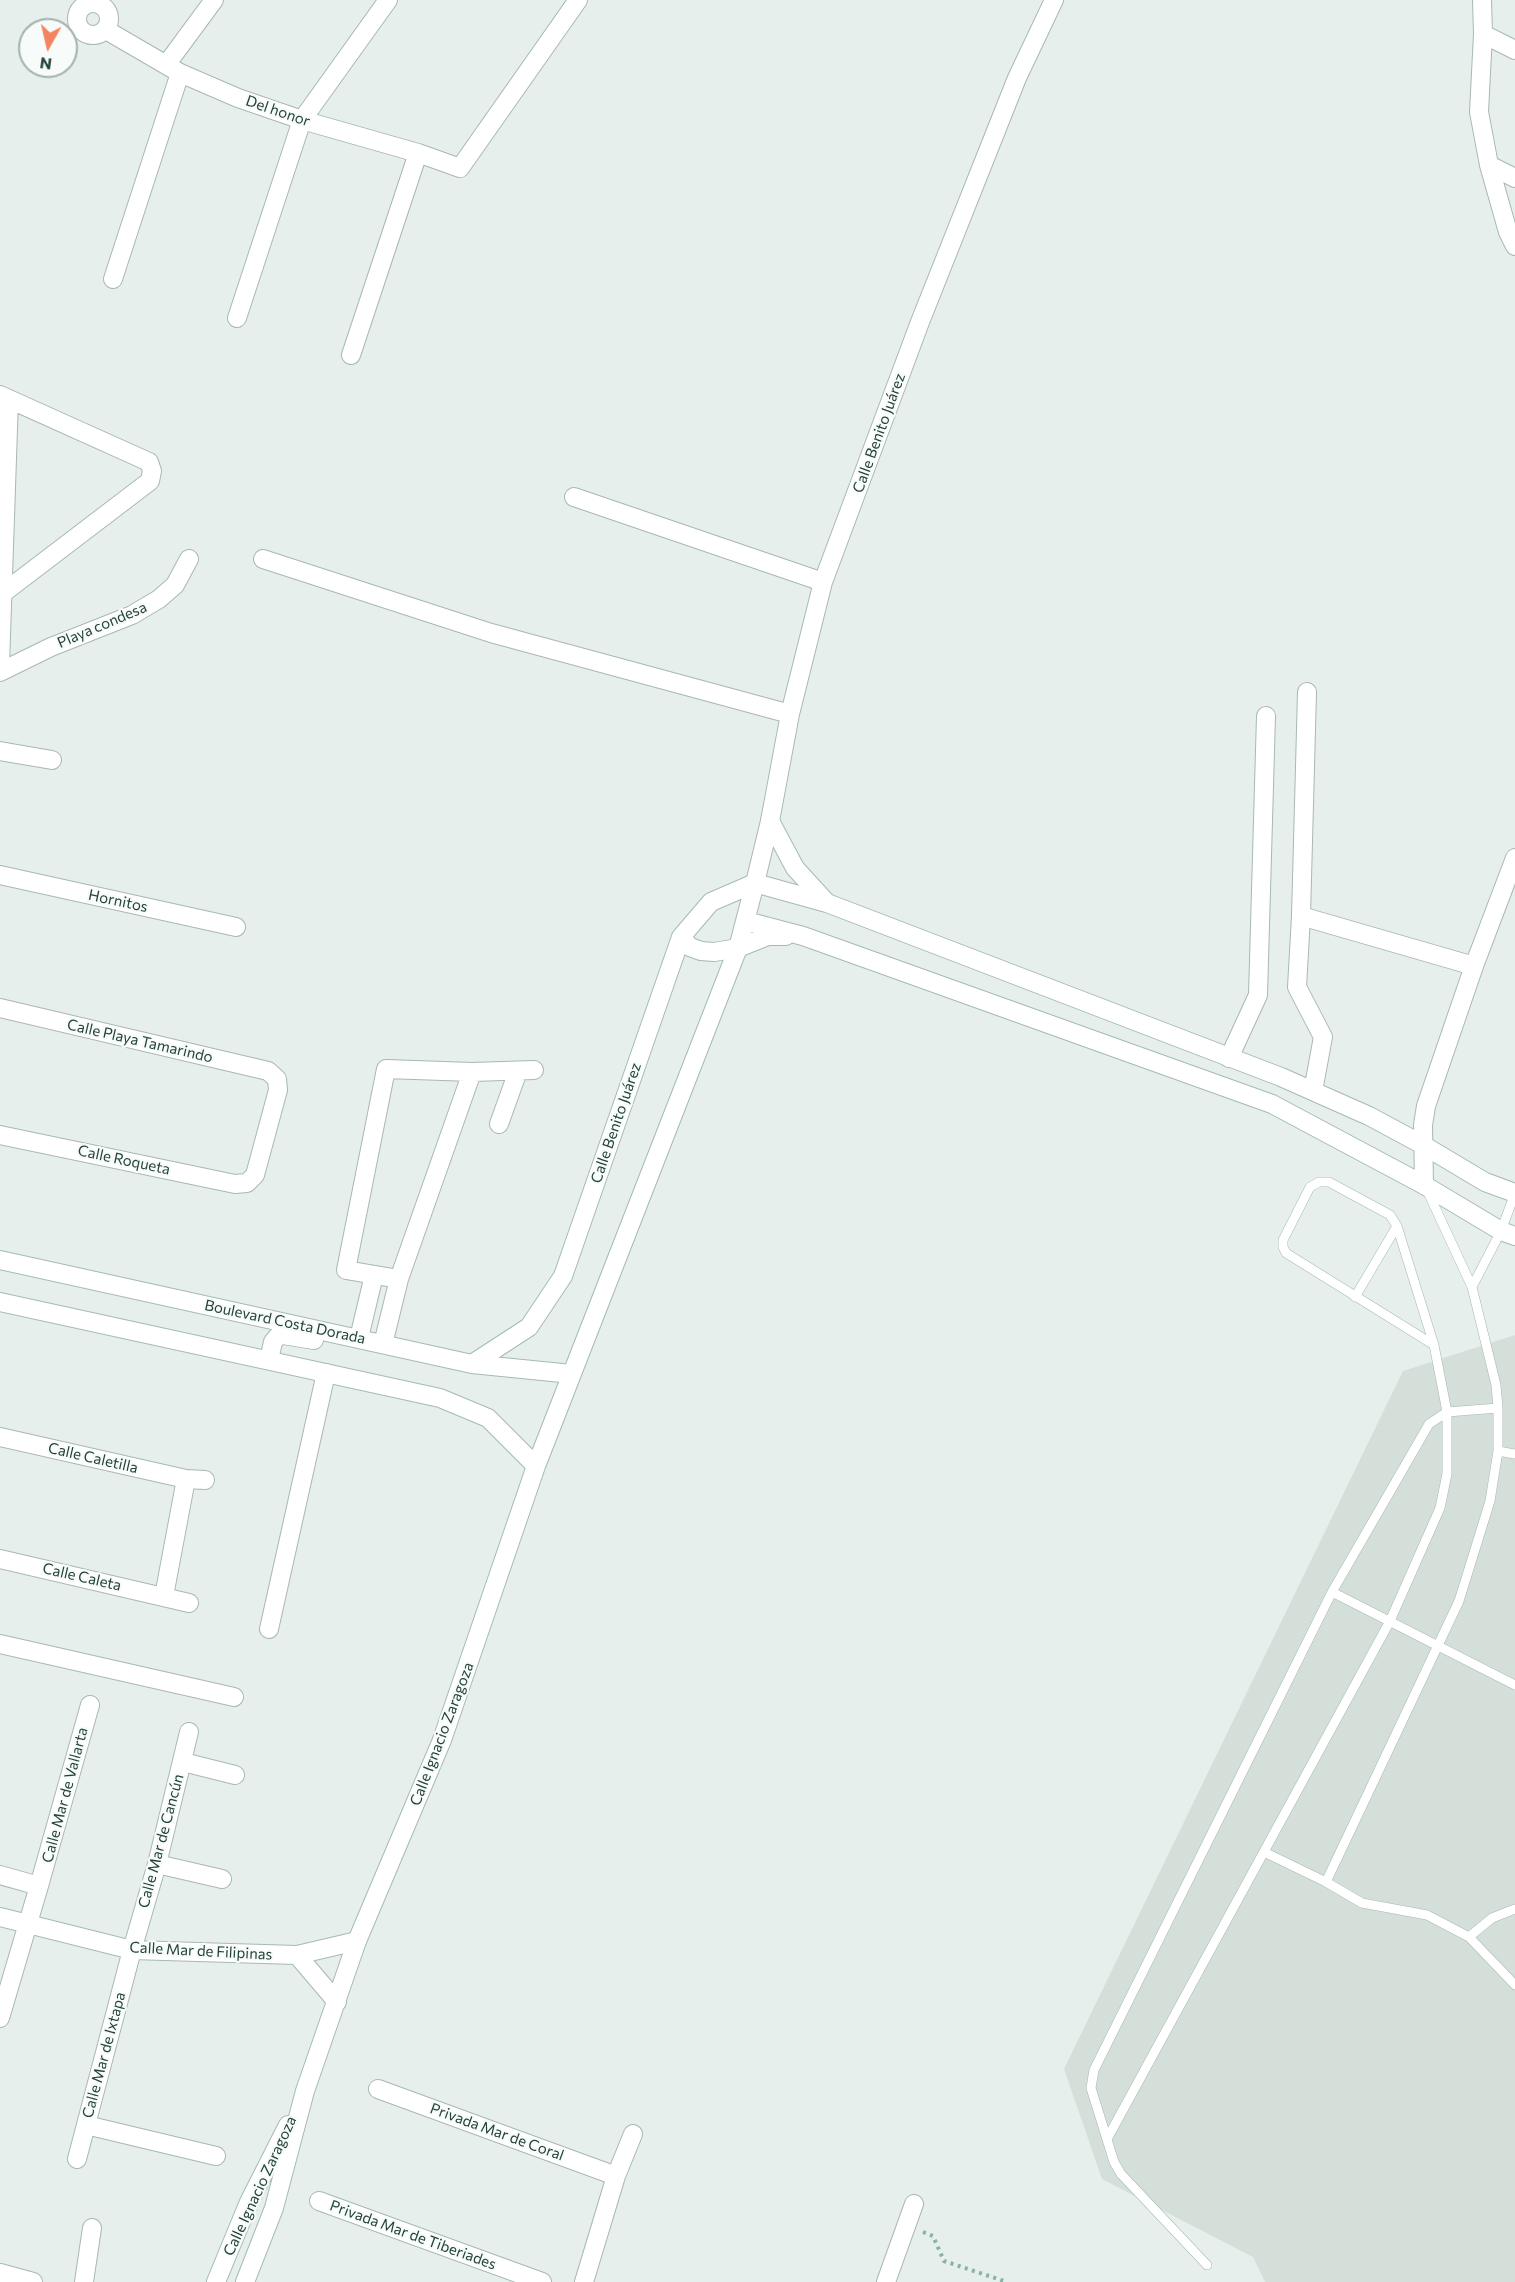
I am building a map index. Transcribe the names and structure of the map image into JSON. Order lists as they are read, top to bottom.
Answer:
{
  "streets": {
    "street": [
      "Del honor",
      "Calle Benito Juárez",
      "Playa condesa",
      "Hornitos",
      "Calle Playa Tamarindo",
      "Calle Roqueta",
      "Boulevard Costa Dorada",
      "Calle Caletilla",
      "Calle Caleta",
      "Calle Ignacio Zaragoza",
      "Calle Mar de Vallarta",
      "Calle Mar de Cancún",
      "Calle Mar de Filipinas",
      "Calle Mar de Ixtapa",
      "Privada Mar de Coral",
      "Privada Mar de Tiberiades"
    ]
  },
  "crossings": [
    ["Calle Benito Juárez", "Boulevard Costa Dorada"],
    ["Calle Benito Juárez", "Calle Ignacio Zaragoza"],
    ["Calle Playa Tamarindo", "Calle Roqueta"],
    ["Boulevard Costa Dorada", "Calle Ignacio Zaragoza"],
    ["Calle Ignacio Zaragoza", "Calle Mar de Filipinas"],
    ["Calle Mar de Vallarta", "Calle Mar de Filipinas"],
    ["Calle Mar de Cancún", "Calle Mar de Filipinas"],
    ["Calle Mar de Cancún", "Calle Mar de Ixtapa"],
    ["Calle Mar de Filipinas", "Calle Mar de Ixtapa"]
  ],
  "north": "bottom"
}
